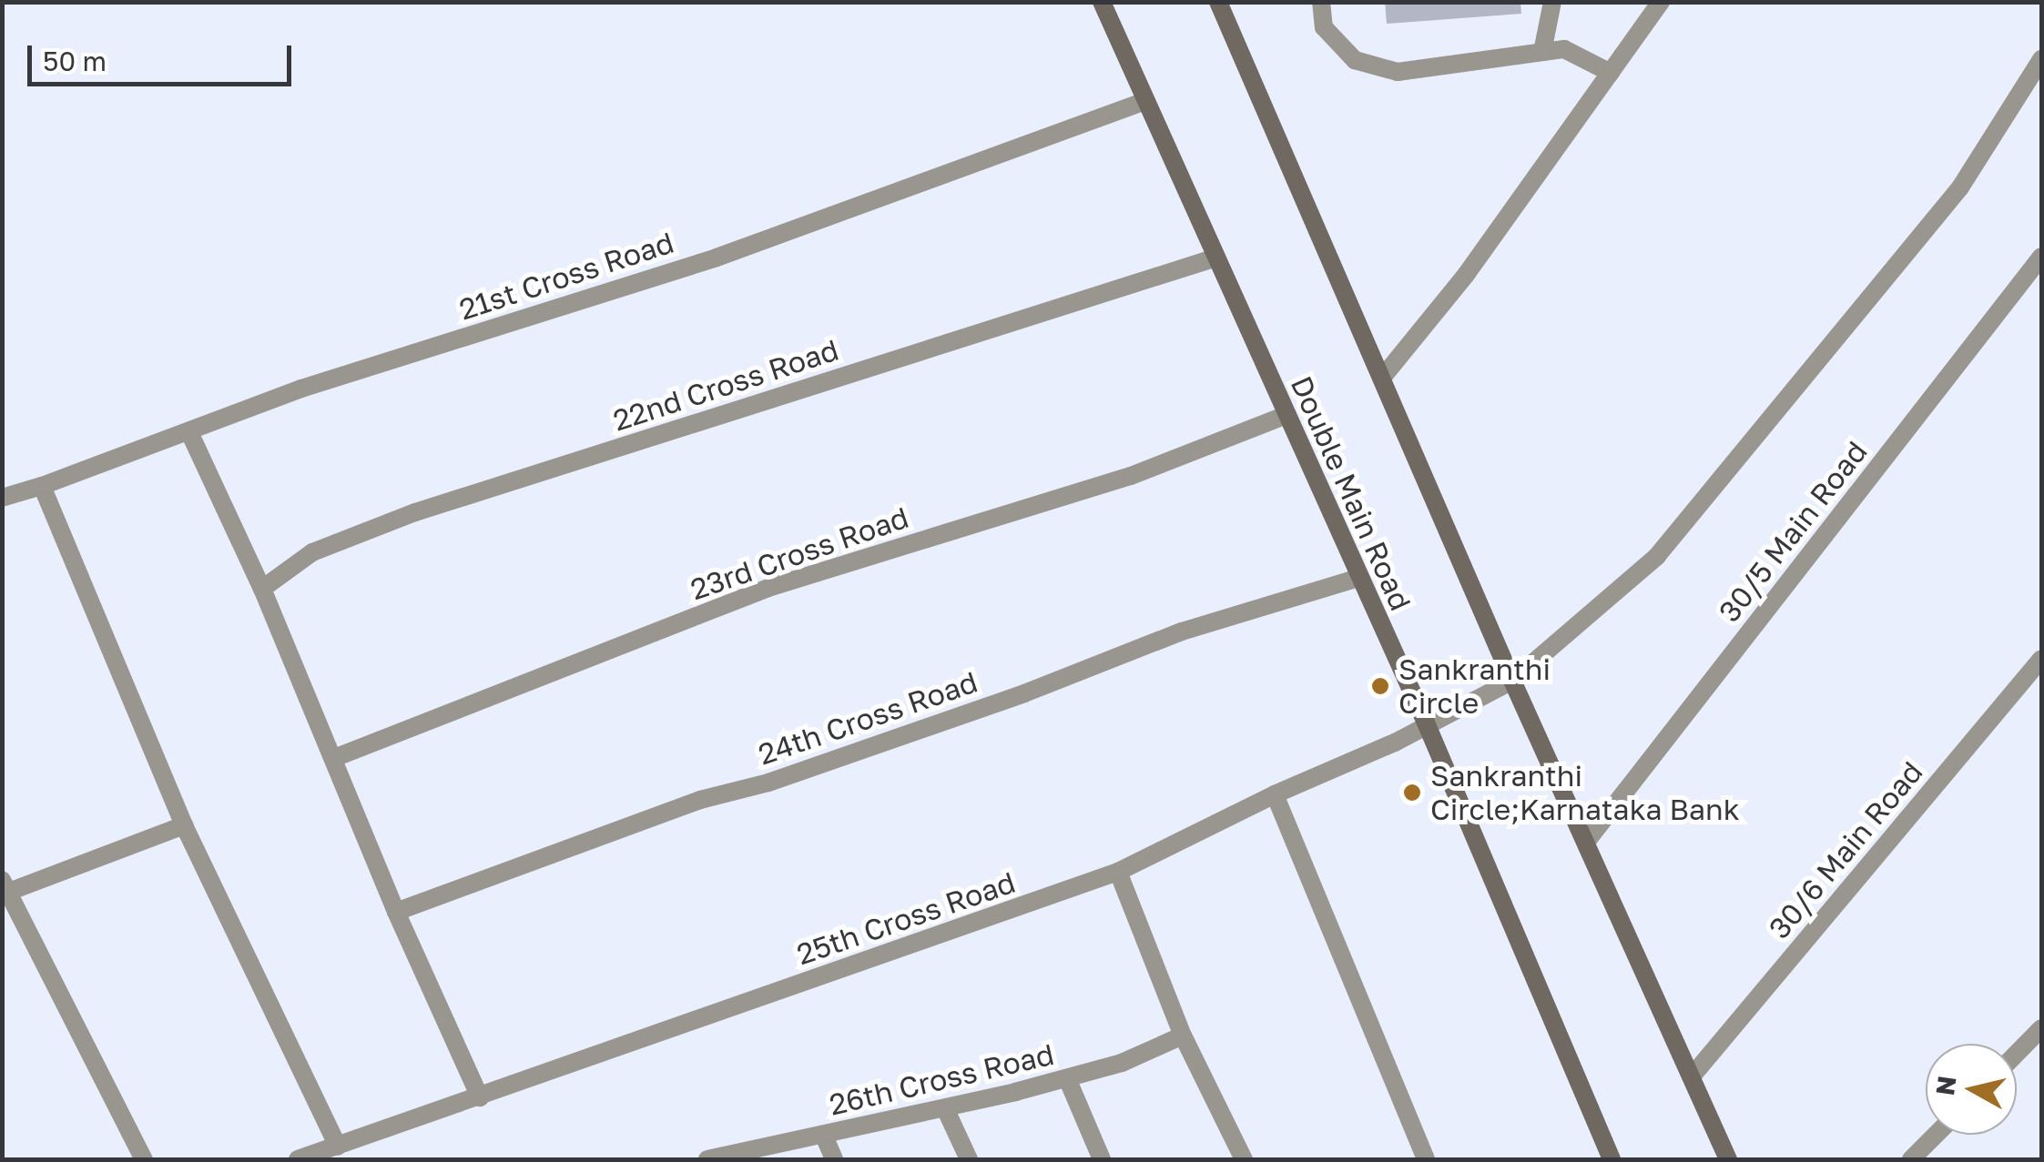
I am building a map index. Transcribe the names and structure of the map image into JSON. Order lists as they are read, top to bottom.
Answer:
{
  "streets": {
    "street": [
      "21st Cross Road",
      "22nd Cross Road",
      "Double Main Road",
      "30/5 Main Road",
      "23rd Cross Road",
      "24th Cross Road",
      "30/6 Main Road",
      "25th Cross Road",
      "26th Cross Road"
    ]
  },
  "crossings": [
    ["21st Cross Road", "Double Main Road"],
    ["22nd Cross Road", "Double Main Road"],
    ["Double Main Road", "23rd Cross Road"],
    ["Double Main Road", "24th Cross Road"],
    ["Double Main Road", "25th Cross Road"]
  ],
  "places": ["Sankranthi Circle", "Sankranthi Circle;Karnataka Bank"],
  "scale_bar": "50 m",
  "north": "left"
}
